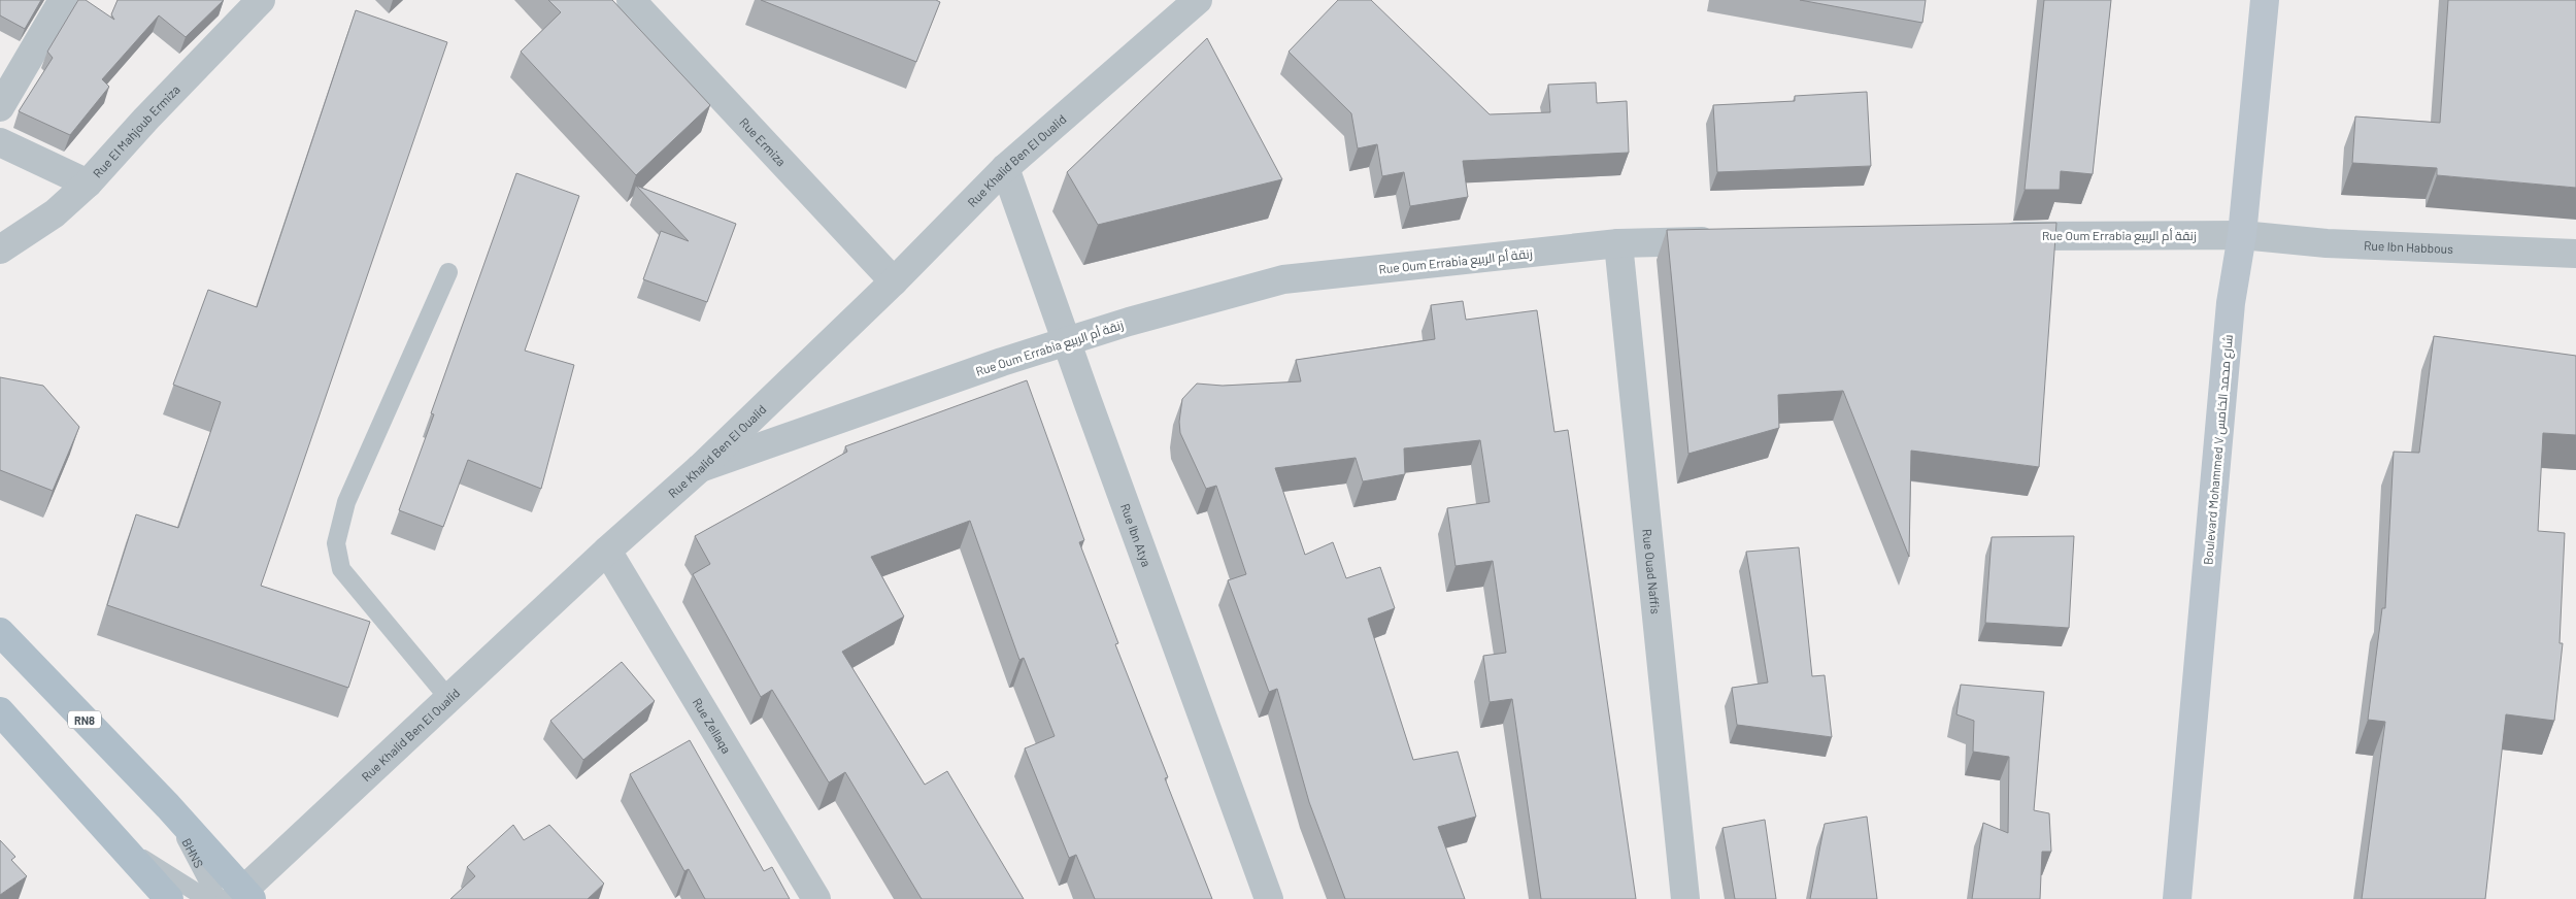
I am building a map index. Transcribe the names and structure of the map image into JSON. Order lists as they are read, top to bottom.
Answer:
{
  "streets": {
    "main road": ["Boulevard Mohammed V شارع محمد الخامس", "RN8"],
    "street": [
      "Rue El Mahjoub Ermiza",
      "Rue Ermiza",
      "Rue Khalid Ben El Oualid",
      "Rue Oum Errabia زنقة أم الربيع",
      "Rue Ibn Habbous",
      "Rue Ibn Atya",
      "Rue Ouad Naffis",
      "Rue Zellaqa"
    ],
    "lane": ["BHNS"]
  },
  "crossings": [
    ["Rue Ermiza", "Rue Khalid Ben El Oualid"],
    ["Rue Khalid Ben El Oualid", "Rue Oum Errabia زنقة أم الربيع"],
    ["Rue Khalid Ben El Oualid", "Rue Ibn Atya"],
    ["Rue Khalid Ben El Oualid", "RN8"],
    ["Rue Khalid Ben El Oualid", "Rue Zellaqa"],
    ["Rue Oum Errabia زنقة أم الربيع", "Rue Ibn Habbous"],
    ["Rue Oum Errabia زنقة أم الربيع", "Boulevard Mohammed V شارع محمد الخامس"],
    ["Rue Oum Errabia زنقة أم الربيع", "Rue Ibn Atya"],
    ["Rue Oum Errabia زنقة أم الربيع", "Rue Ouad Naffis"],
    ["Rue Ibn Habbous", "Boulevard Mohammed V شارع محمد الخامس"]
  ]
}
